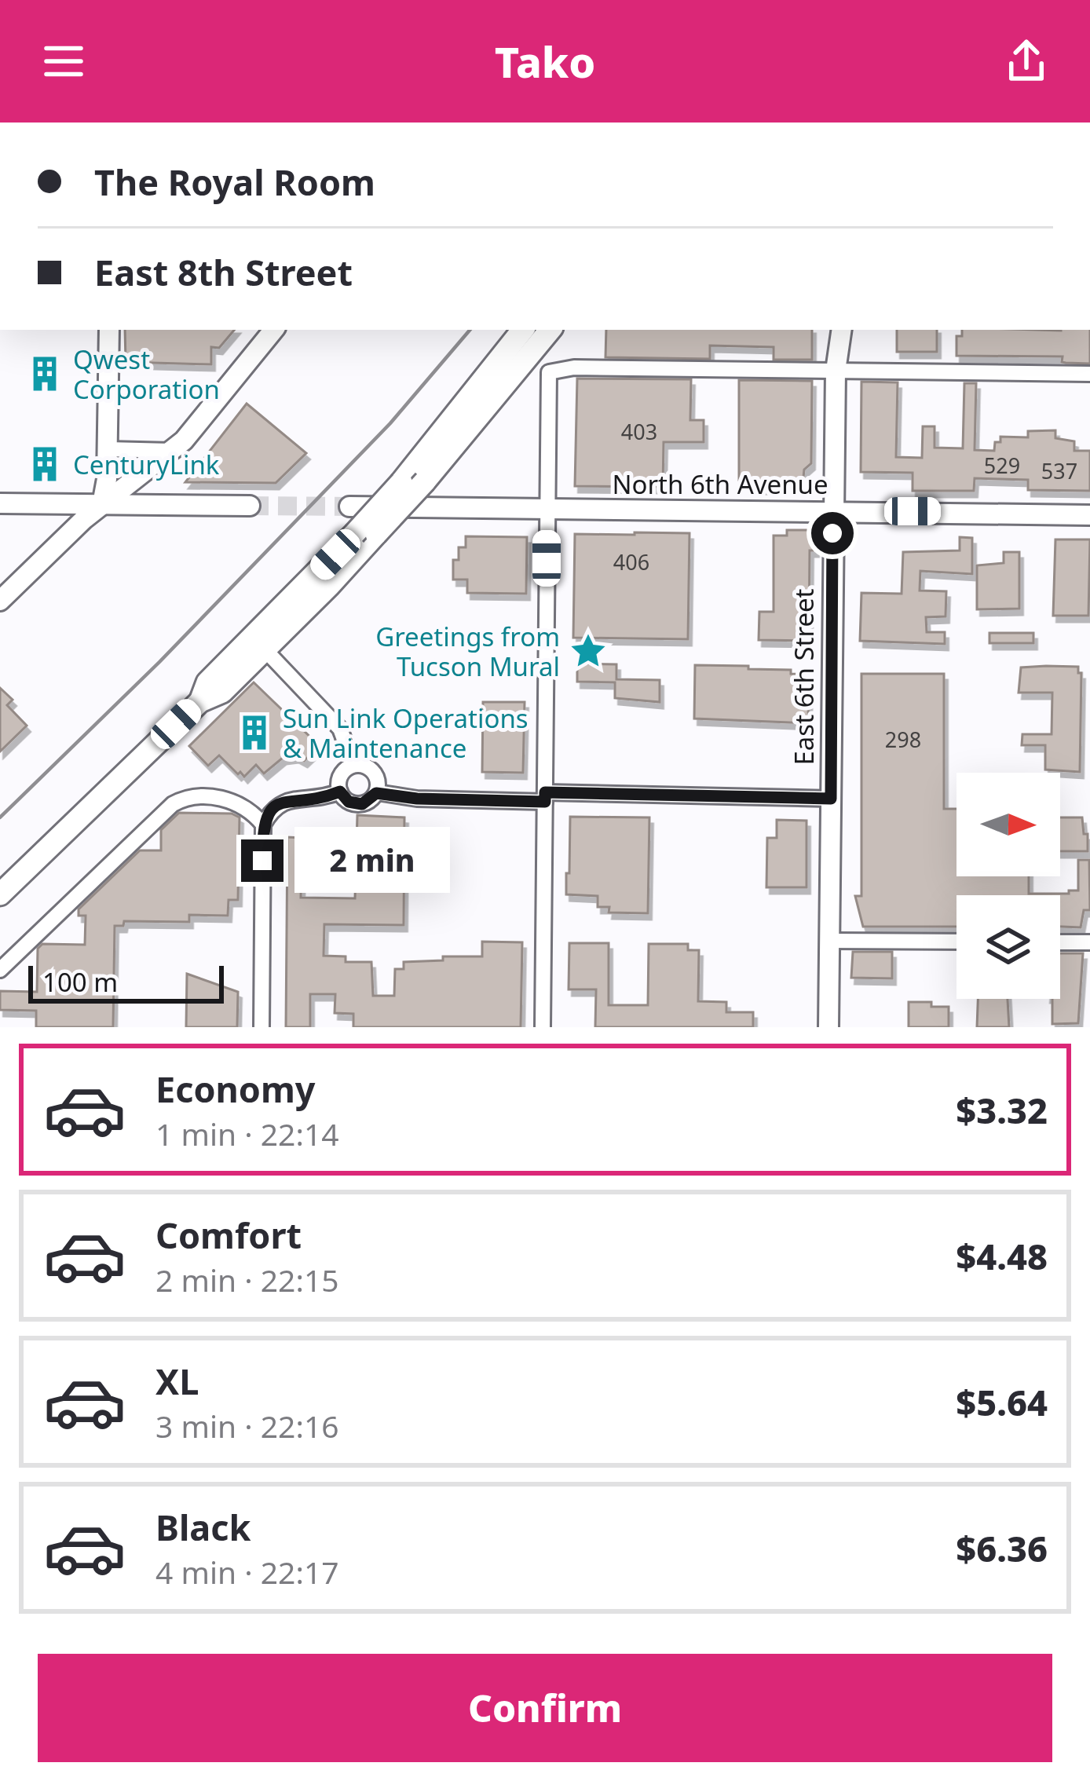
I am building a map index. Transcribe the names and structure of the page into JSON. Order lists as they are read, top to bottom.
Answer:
{
  "streets": {
    "main road": ["North 6th Avenue", "East 6th Street"]
  },
  "crossings": [
    ["North 6th Avenue", "East 6th Street"]
  ],
  "places": {
    "building": ["Qwest Corporation", "CenturyLink", "Sun Link Operations & Maintenance"],
    "place": ["Greetings from Tucson Mural"]
  },
  "house_numbers": [
    "403",
    "529",
    "537",
    "406",
    "298"
  ],
  "scale_bar": "100 m",
  "north": "right",
  "page": {
    "header": "Tako",
    "banner": ["The Royal Room", "East 8th Street"],
    "bubble": "2 min",
    "scale": "100 m",
    "list": [
      {
        "name": "Economy",
        "note": "1 min · 22:14",
        "value": "$3.32"
      },
      {
        "name": "Comfort",
        "note": "2 min · 22:15",
        "value": "$4.48"
      },
      {
        "name": "XL",
        "note": "3 min · 22:16",
        "value": "$5.64"
      },
      {
        "name": "Black",
        "note": "4 min · 22:17",
        "value": "$6.36"
      }
    ],
    "buttons": "Confirm"
  }
}
